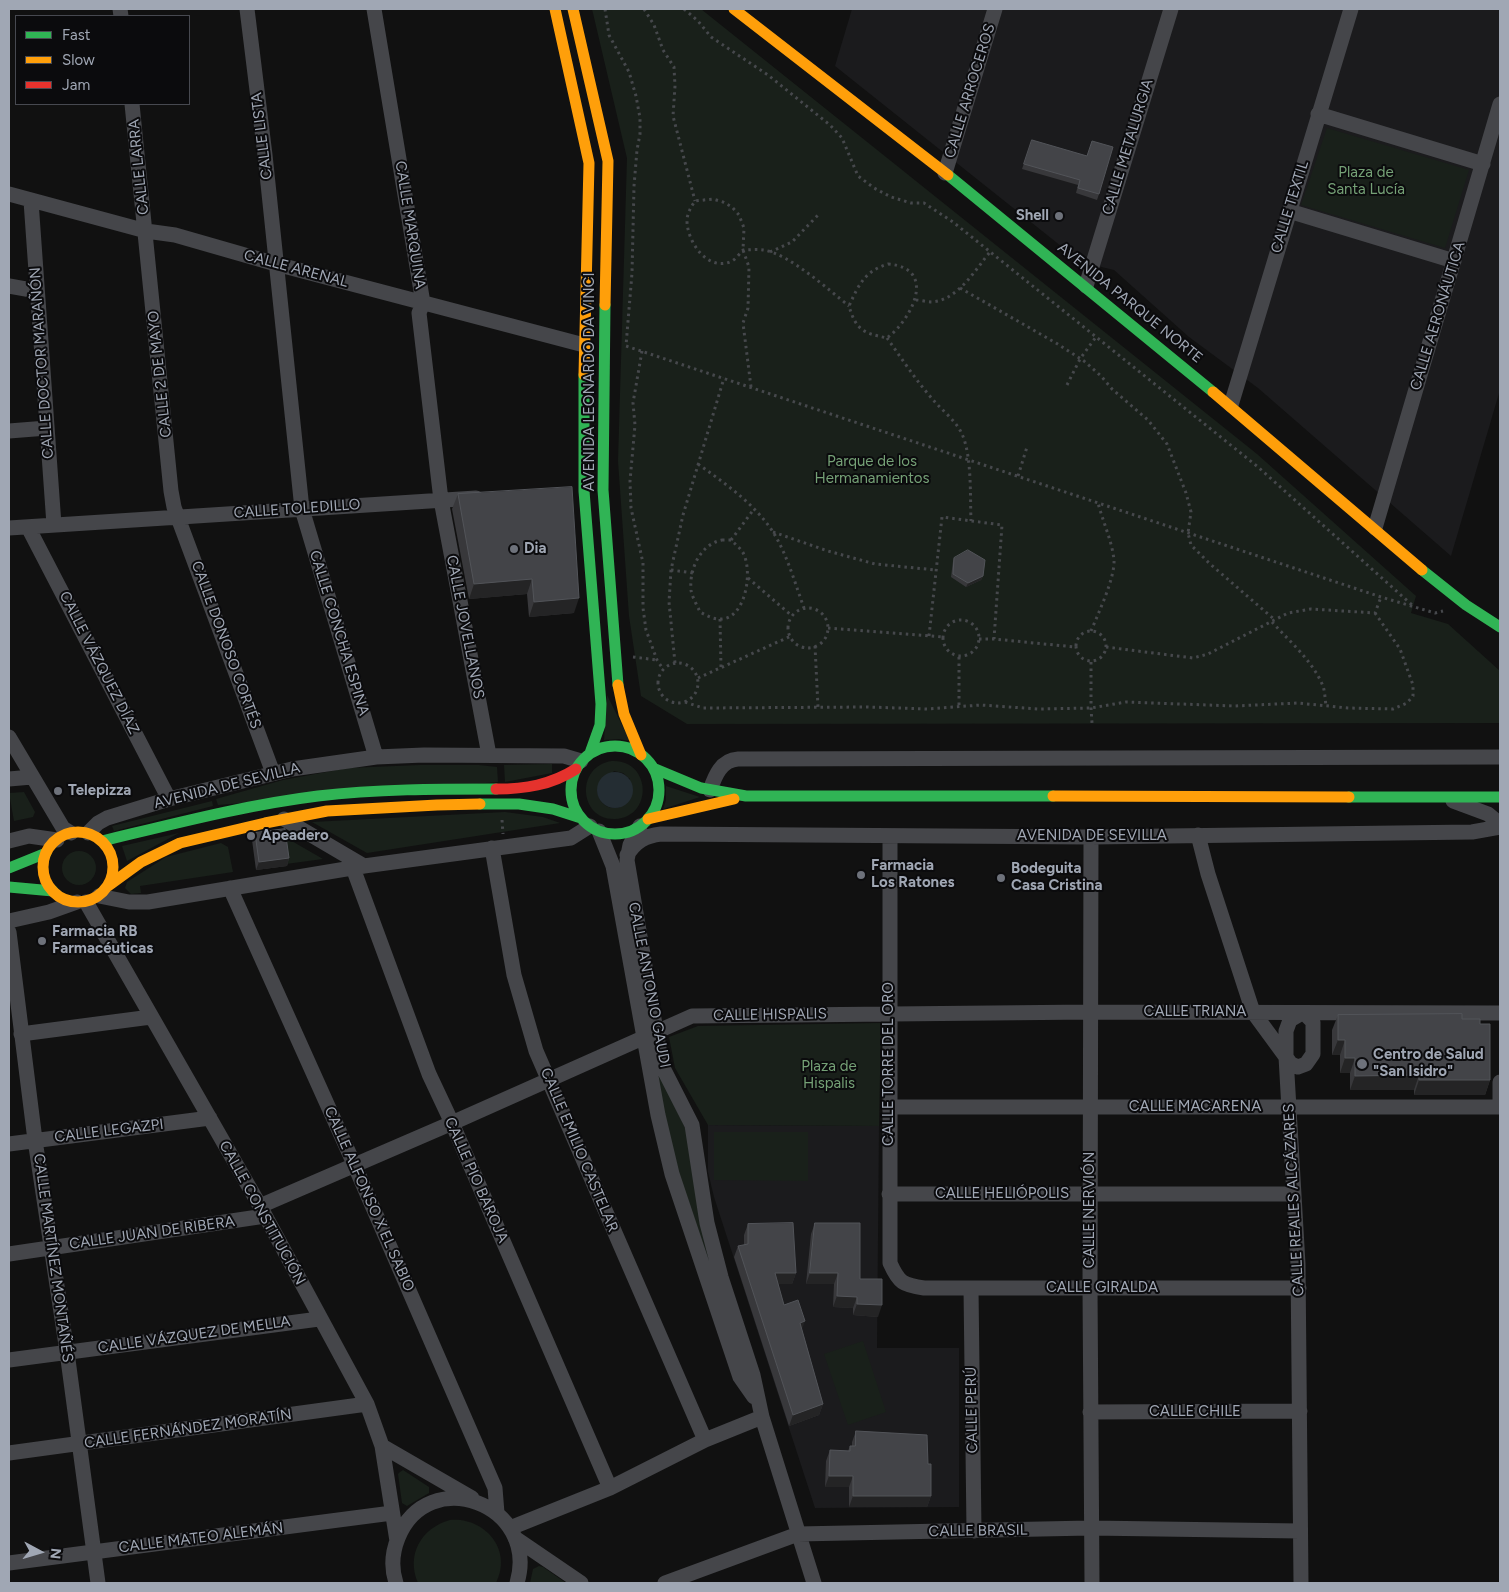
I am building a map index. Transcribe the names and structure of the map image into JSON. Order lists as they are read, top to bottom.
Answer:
{
  "streets": {
    "street": [
      "CALLE ARROCEROS",
      "CALLE LISTA",
      "CALLE METALURGIA",
      "CALLE LARRA",
      "CALLE TEXTIL",
      "CALLE MARQUINA",
      "CALLE ARENAL",
      "AVENIDA PARQUE NORTE",
      "CALLE AERONÁUTICA",
      "CALLE DOCTOR MARAÑÓN",
      "CALLE 2 DE MAYO",
      "AVENIDA LEONARDO DA VINCI",
      "CALLE TOLEDILLO",
      "CALLE JOVELLANOS",
      "CALLE CONCHA ESPINA",
      "CALLE DONOSO CORTÉS",
      "CALLE VÁZQUEZ DÍAZ",
      "AVENIDA DE SEVILLA",
      "CALLE ANTONIO GAUDI",
      "CALLE TRIANA",
      "CALLE HISPALIS",
      "CALLE TORRE DEL ORO",
      "CALLE MACARENA",
      "CALLE LEGAZPI",
      "CALLE EMILIO CASTELAR",
      "CALLE PIO BAROJA",
      "CALLE HELIÓPOLIS",
      "CALLE ALFONSO X EL SABIO",
      "CALLE REALES ALCÁZARES",
      "CALLE NERVIÓN",
      "CALLE CONSTITUCIÓN",
      "CALLE JUAN DE RIBERA",
      "CALLE MARTÍNEZ MONTAÑÉS",
      "CALLE GIRALDA",
      "CALLE VÁZQUEZ DE MELLA",
      "CALLE PERÚ",
      "CALLE CHILE",
      "CALLE FERNÁNDEZ MORATÍN",
      "CALLE BRASIL",
      "CALLE MATEO ALEMÁN"
    ]
  },
  "crossings": [
    ["CALLE ARROCEROS", "AVENIDA PARQUE NORTE"],
    ["CALLE LISTA", "CALLE ARENAL"],
    ["CALLE LISTA", "CALLE TOLEDILLO"],
    ["CALLE LISTA", "CALLE CONCHA ESPINA"],
    ["CALLE METALURGIA", "AVENIDA PARQUE NORTE"],
    ["CALLE LARRA", "CALLE ARENAL"],
    ["CALLE LARRA", "CALLE 2 DE MAYO"],
    ["CALLE TEXTIL", "AVENIDA PARQUE NORTE"],
    ["CALLE MARQUINA", "CALLE ARENAL"],
    ["CALLE MARQUINA", "CALLE TOLEDILLO"],
    ["CALLE MARQUINA", "CALLE JOVELLANOS"],
    ["CALLE ARENAL", "CALLE DOCTOR MARAÑÓN"],
    ["CALLE ARENAL", "CALLE 2 DE MAYO"],
    ["CALLE ARENAL", "AVENIDA LEONARDO DA VINCI"],
    ["AVENIDA PARQUE NORTE", "CALLE AERONÁUTICA"],
    ["CALLE DOCTOR MARAÑÓN", "CALLE TOLEDILLO"],
    ["CALLE 2 DE MAYO", "CALLE TOLEDILLO"],
    ["CALLE 2 DE MAYO", "CALLE DONOSO CORTÉS"],
    ["AVENIDA LEONARDO DA VINCI", "AVENIDA DE SEVILLA"],
    ["AVENIDA LEONARDO DA VINCI", "CALLE ANTONIO GAUDI"],
    ["CALLE TOLEDILLO", "CALLE JOVELLANOS"],
    ["CALLE TOLEDILLO", "CALLE CONCHA ESPINA"],
    ["CALLE TOLEDILLO", "CALLE DONOSO CORTÉS"],
    ["CALLE TOLEDILLO", "CALLE VÁZQUEZ DÍAZ"],
    ["CALLE JOVELLANOS", "AVENIDA DE SEVILLA"],
    ["CALLE CONCHA ESPINA", "AVENIDA DE SEVILLA"],
    ["CALLE DONOSO CORTÉS", "AVENIDA DE SEVILLA"],
    ["CALLE VÁZQUEZ DÍAZ", "AVENIDA DE SEVILLA"],
    ["AVENIDA DE SEVILLA", "CALLE ANTONIO GAUDI"],
    ["AVENIDA DE SEVILLA", "CALLE TORRE DEL ORO"],
    ["AVENIDA DE SEVILLA", "CALLE NERVIÓN"],
    ["AVENIDA DE SEVILLA", "CALLE CONSTITUCIÓN"],
    ["CALLE ANTONIO GAUDI", "CALLE HISPALIS"],
    ["CALLE ANTONIO GAUDI", "CALLE BRASIL"],
    ["CALLE TRIANA", "CALLE HISPALIS"],
    ["CALLE TRIANA", "CALLE TORRE DEL ORO"],
    ["CALLE TRIANA", "CALLE REALES ALCÁZARES"],
    ["CALLE TRIANA", "CALLE NERVIÓN"],
    ["CALLE HISPALIS", "CALLE TORRE DEL ORO"],
    ["CALLE HISPALIS", "CALLE EMILIO CASTELAR"],
    ["CALLE HISPALIS", "CALLE PIO BAROJA"],
    ["CALLE HISPALIS", "CALLE JUAN DE RIBERA"],
    ["CALLE TORRE DEL ORO", "CALLE MACARENA"],
    ["CALLE TORRE DEL ORO", "CALLE HELIÓPOLIS"],
    ["CALLE TORRE DEL ORO", "CALLE GIRALDA"],
    ["CALLE MACARENA", "CALLE REALES ALCÁZARES"],
    ["CALLE MACARENA", "CALLE NERVIÓN"],
    ["CALLE LEGAZPI", "CALLE CONSTITUCIÓN"],
    ["CALLE LEGAZPI", "CALLE MARTÍNEZ MONTAÑÉS"],
    ["CALLE PIO BAROJA", "CALLE JUAN DE RIBERA"],
    ["CALLE HELIÓPOLIS", "CALLE REALES ALCÁZARES"],
    ["CALLE HELIÓPOLIS", "CALLE NERVIÓN"],
    ["CALLE ALFONSO X EL SABIO", "CALLE JUAN DE RIBERA"],
    ["CALLE REALES ALCÁZARES", "CALLE GIRALDA"],
    ["CALLE REALES ALCÁZARES", "CALLE CHILE"],
    ["CALLE REALES ALCÁZARES", "CALLE BRASIL"],
    ["CALLE NERVIÓN", "CALLE GIRALDA"],
    ["CALLE NERVIÓN", "CALLE CHILE"],
    ["CALLE NERVIÓN", "CALLE BRASIL"],
    ["CALLE CONSTITUCIÓN", "CALLE JUAN DE RIBERA"],
    ["CALLE CONSTITUCIÓN", "CALLE VÁZQUEZ DE MELLA"],
    ["CALLE CONSTITUCIÓN", "CALLE FERNÁNDEZ MORATÍN"],
    ["CALLE CONSTITUCIÓN", "CALLE MATEO ALEMÁN"],
    ["CALLE JUAN DE RIBERA", "CALLE MARTÍNEZ MONTAÑÉS"],
    ["CALLE MARTÍNEZ MONTAÑÉS", "CALLE VÁZQUEZ DE MELLA"],
    ["CALLE MARTÍNEZ MONTAÑÉS", "CALLE FERNÁNDEZ MORATÍN"],
    ["CALLE MARTÍNEZ MONTAÑÉS", "CALLE MATEO ALEMÁN"],
    ["CALLE GIRALDA", "CALLE PERÚ"],
    ["CALLE PERÚ", "CALLE BRASIL"]
  ],
  "parks": ["Plaza de Santa Lucía", "Parque de los Hermanamientos", "Plaza de Hispalis"],
  "places": [
    "Shell",
    "Dia",
    "Telepizza",
    "Apeadero",
    "Farmacia Los Ratones",
    "Bodeguita Casa Cristina",
    "Farmacia RB Farmacéuticas",
    "Centro de Salud \"San Isidro\""
  ],
  "legend": ["Fast", "Slow", "Jam"],
  "north": "right"
}
